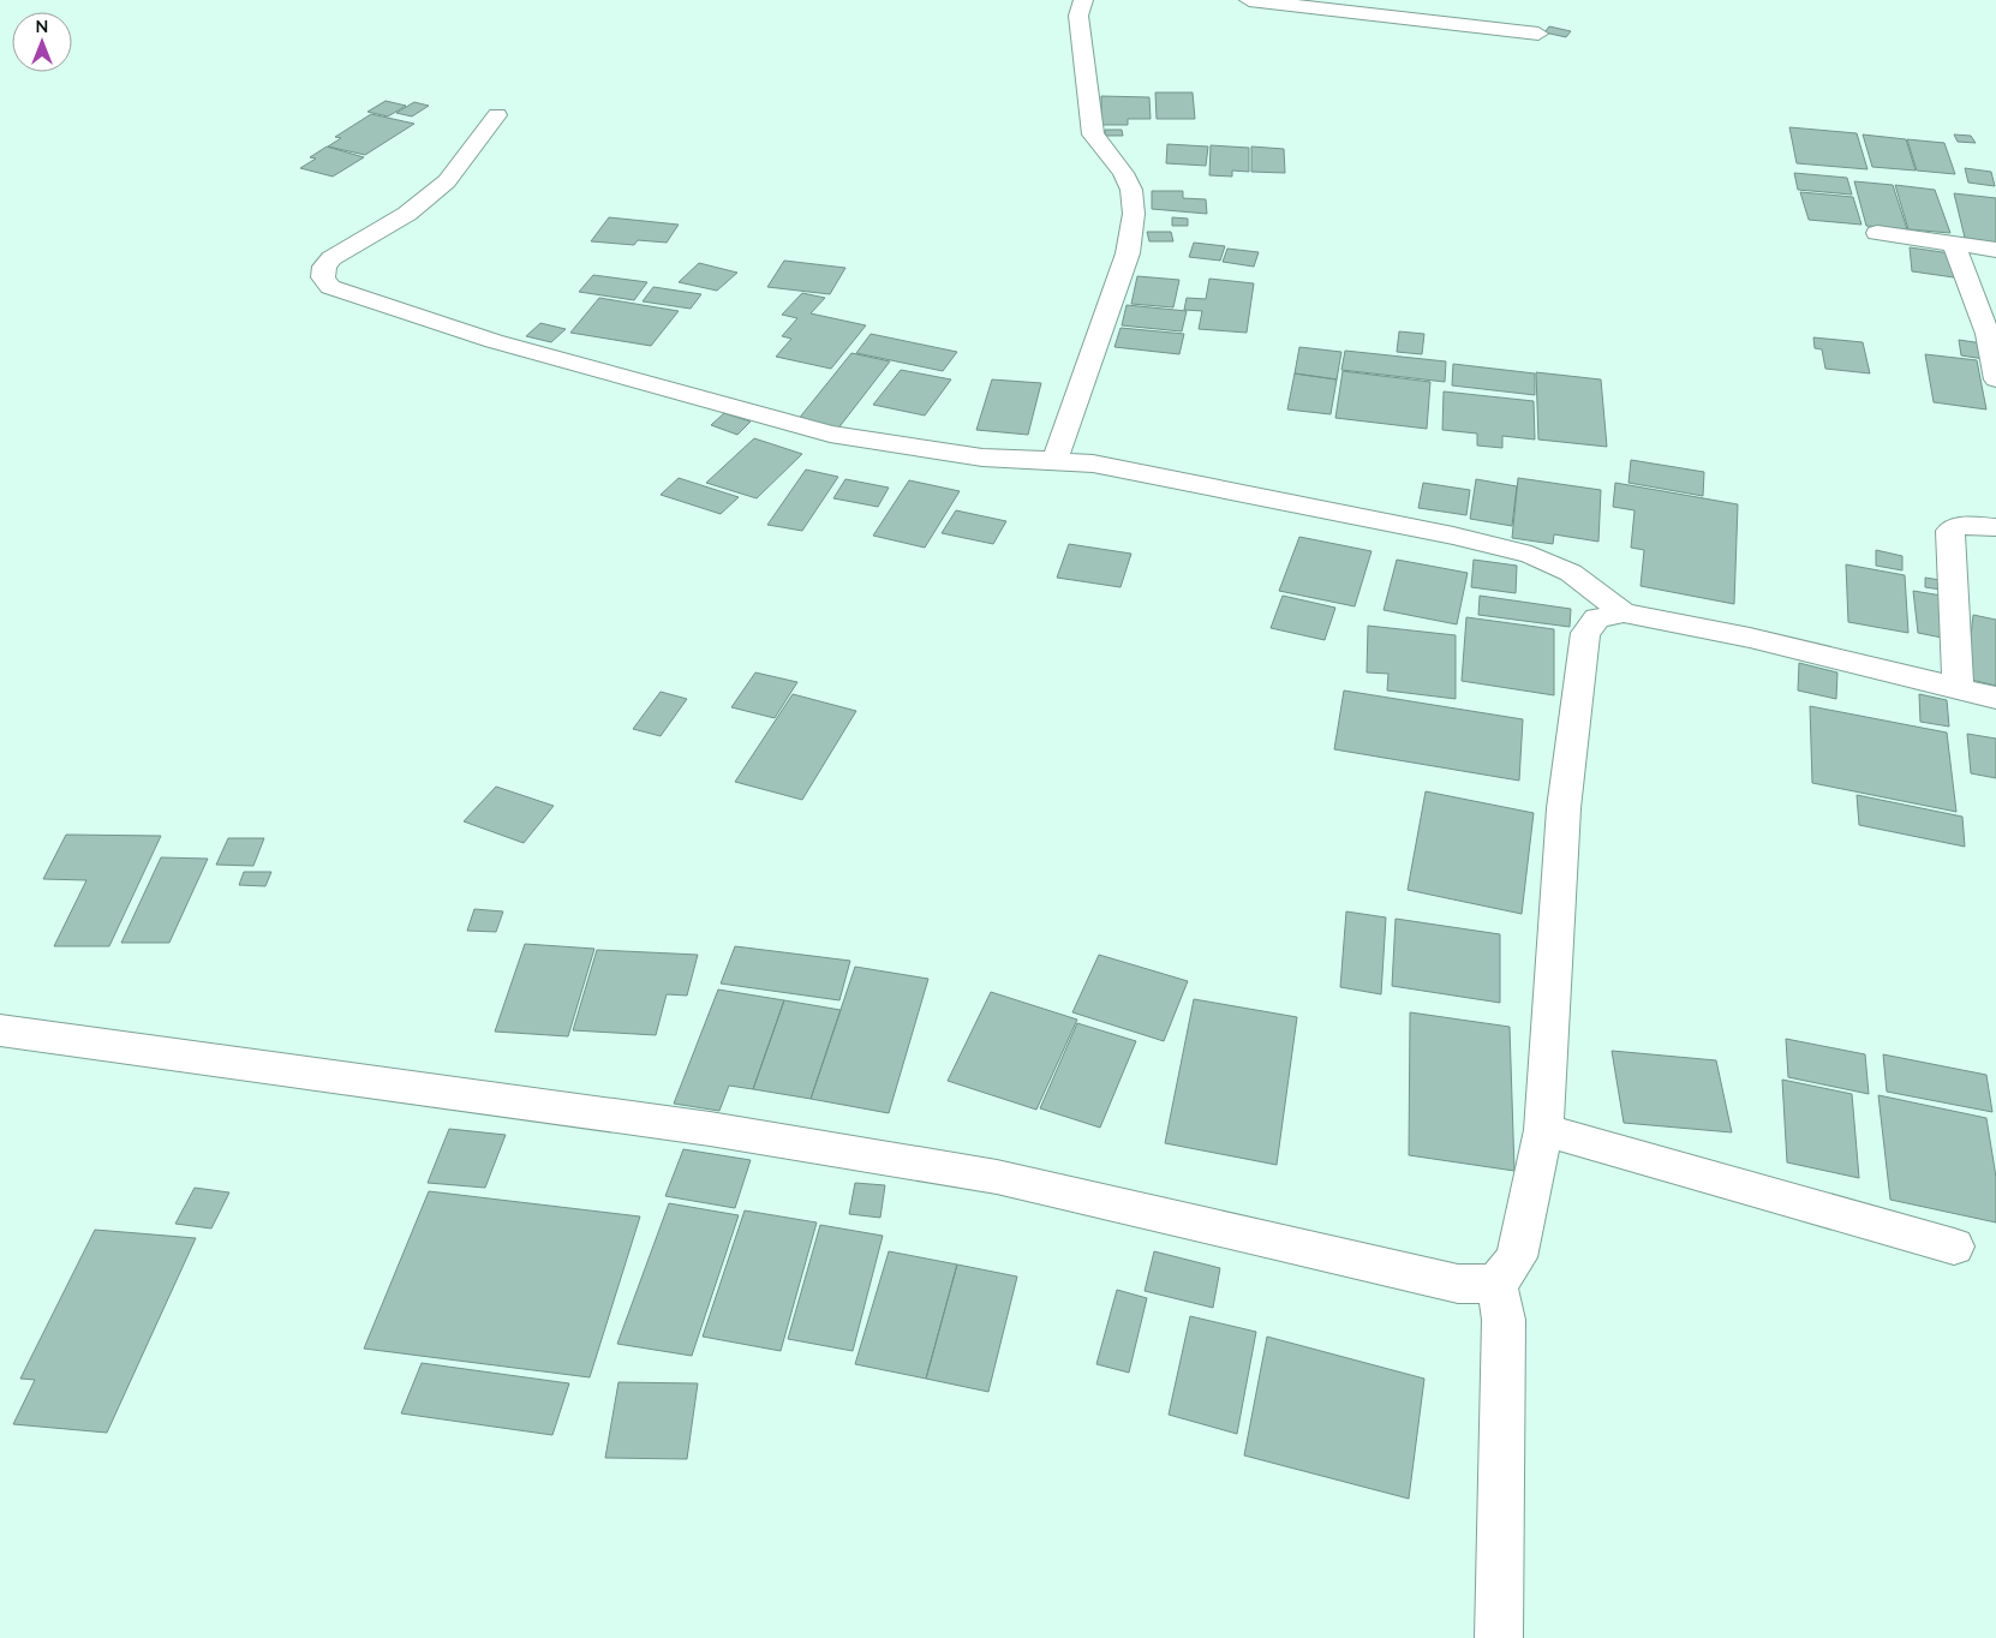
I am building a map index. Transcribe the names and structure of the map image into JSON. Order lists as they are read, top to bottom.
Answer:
{
  "north": "top"
}
